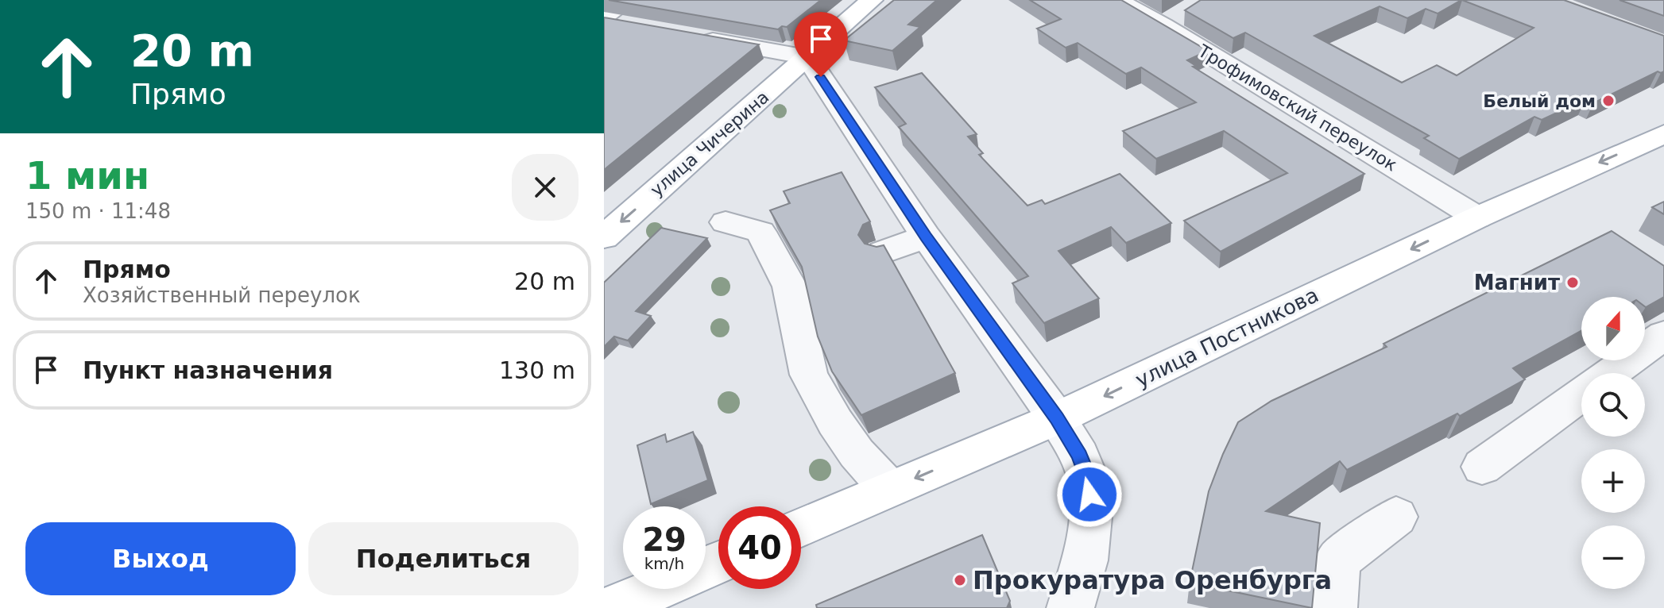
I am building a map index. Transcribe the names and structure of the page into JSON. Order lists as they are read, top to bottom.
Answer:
{
  "streets": {
    "main road": ["улица Чичерина", "улица Постникова"],
    "street": ["Трофимовский переулок"]
  },
  "crossings": [
    ["Трофимовский переулок", "улица Постникова"]
  ],
  "one_way": ["улица Чичерина", "улица Постникова"],
  "places": ["Белый дом", "Магнит", "Прокуратура Оренбурга"],
  "north": "top",
  "page": {
    "turn": ["20 m", "Прямо"],
    "heading": ["1 мин", "150 m · 11:48"],
    "list": [
      {
        "name": "Прямо",
        "note": "Хозяйственный переулок",
        "value": "20 m"
      },
      {
        "name": "Пункт назначения",
        "value": "130 m"
      }
    ],
    "map_buttons": ["+", "−"],
    "speed": "29 km/h",
    "limit": "40",
    "buttons": ["Выход", "Поделиться"]
  }
}
